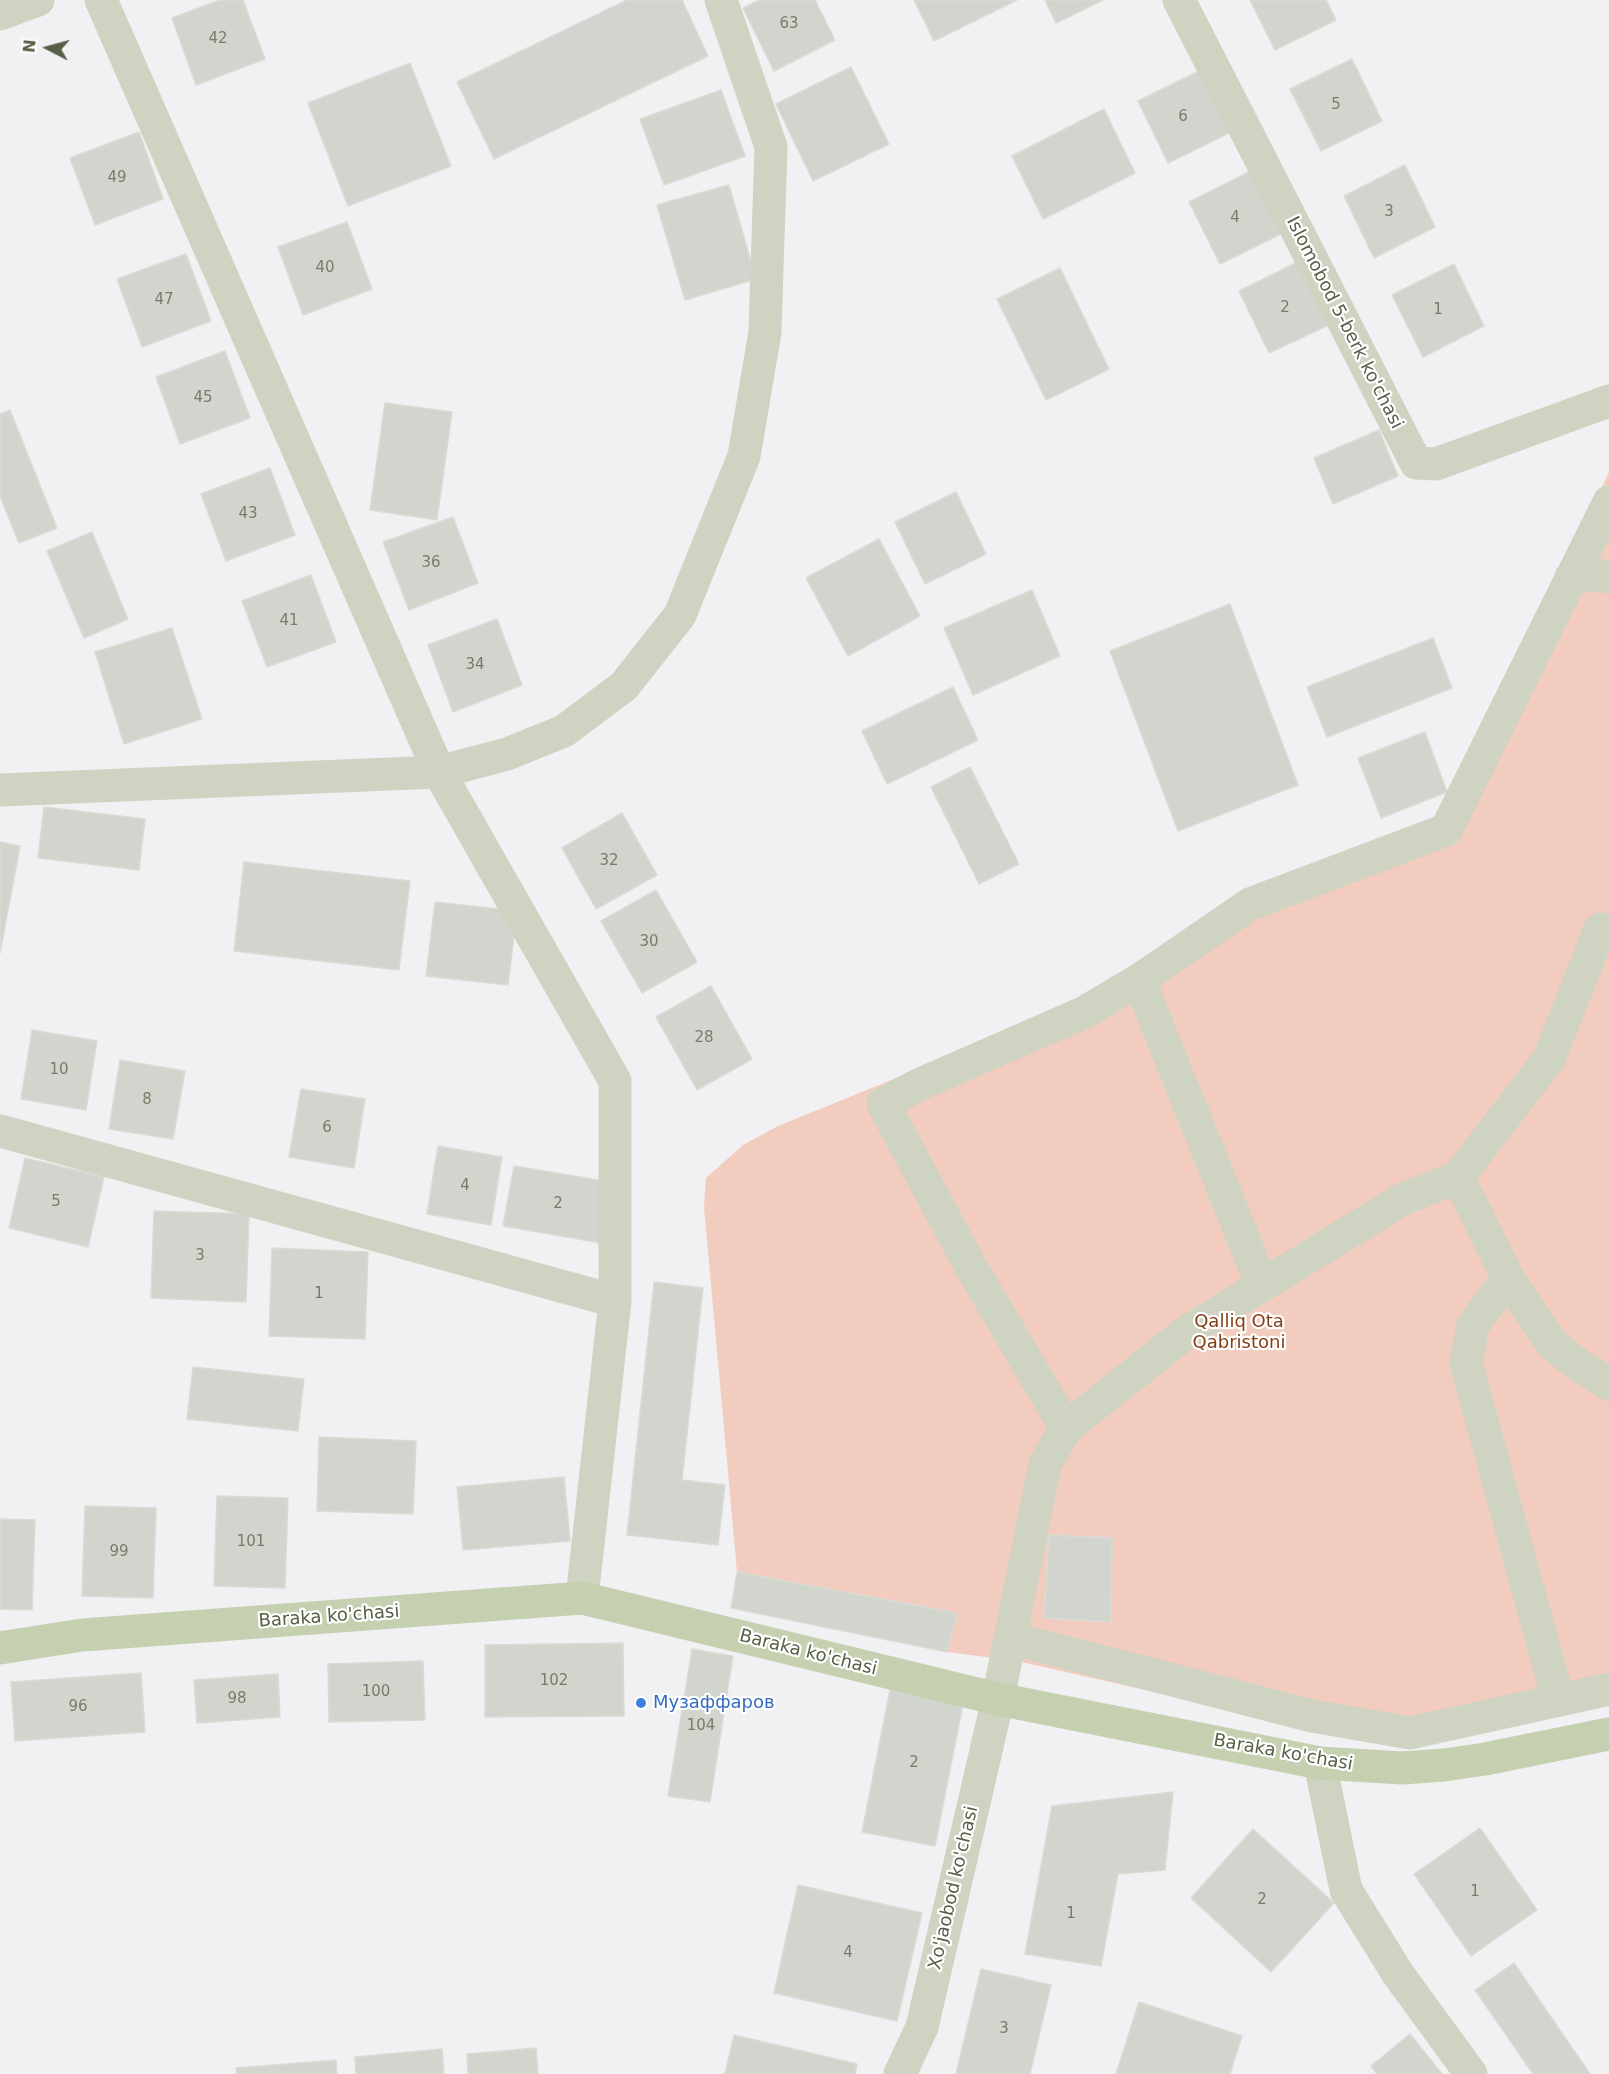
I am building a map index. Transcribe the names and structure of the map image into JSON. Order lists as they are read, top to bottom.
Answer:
{
  "streets": {
    "main road": ["Baraka ko'chasi"],
    "street": ["Islomobod 5-berk ko'chasi", "Xo'jaobod ko'chasi"]
  },
  "crossings": [
    ["Baraka ko'chasi", "Xo'jaobod ko'chasi"]
  ],
  "parks": ["Qalliq Ota Qabristoni"],
  "places": ["Музаффаров"],
  "house_numbers": [
    "63",
    "42",
    "5",
    "6",
    "49",
    "3",
    "4",
    "40",
    "47",
    "2",
    "1",
    "45",
    "43",
    "36",
    "41",
    "34",
    "32",
    "30",
    "28",
    "10",
    "8",
    "6",
    "4",
    "5",
    "2",
    "3",
    "1",
    "101",
    "99",
    "102",
    "100",
    "98",
    "96",
    "104",
    "2",
    "1",
    "2",
    "1",
    "4",
    "3"
  ],
  "north": "left"
}
